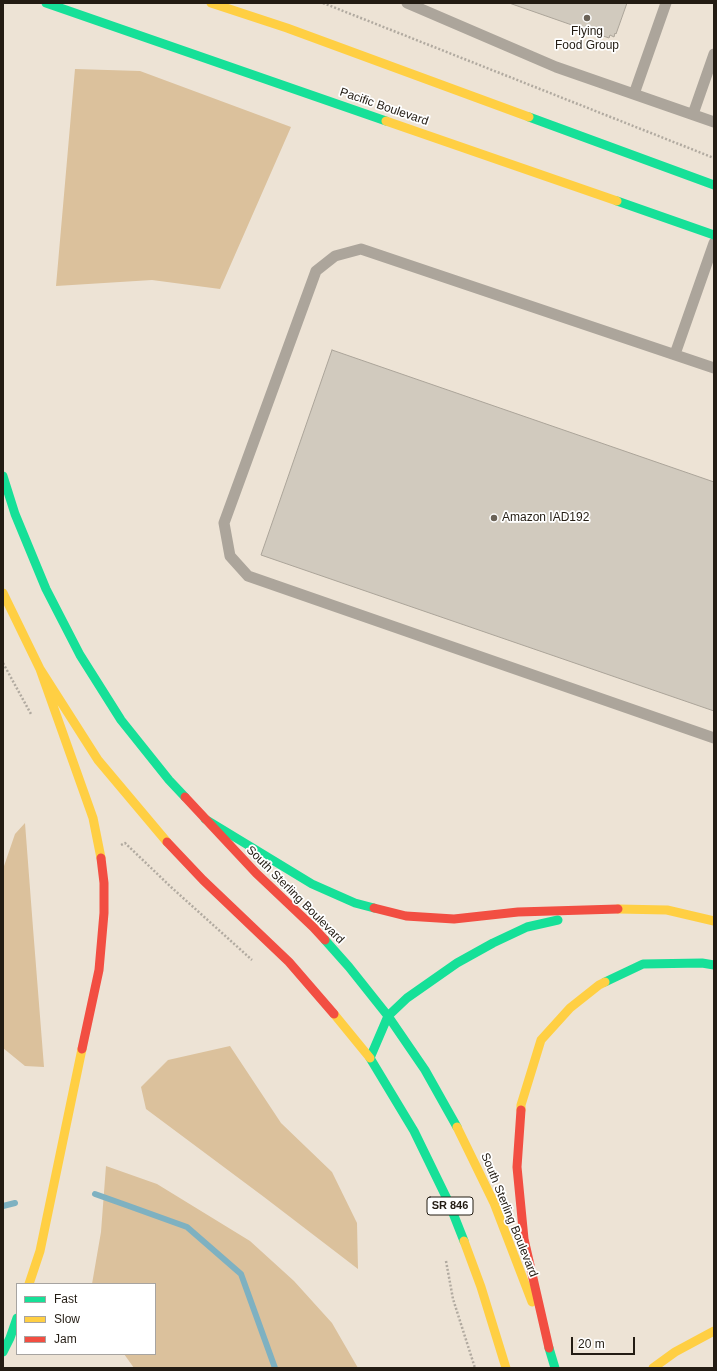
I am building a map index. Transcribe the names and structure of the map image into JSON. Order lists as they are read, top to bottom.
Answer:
{
  "streets": {
    "main road": ["Pacific Boulevard", "South Sterling Boulevard", "SR 846"]
  },
  "places": ["Flying Food Group", "Amazon IAD192"],
  "legend": ["Fast", "Slow", "Jam"],
  "scale_bar": "20 m"
}
